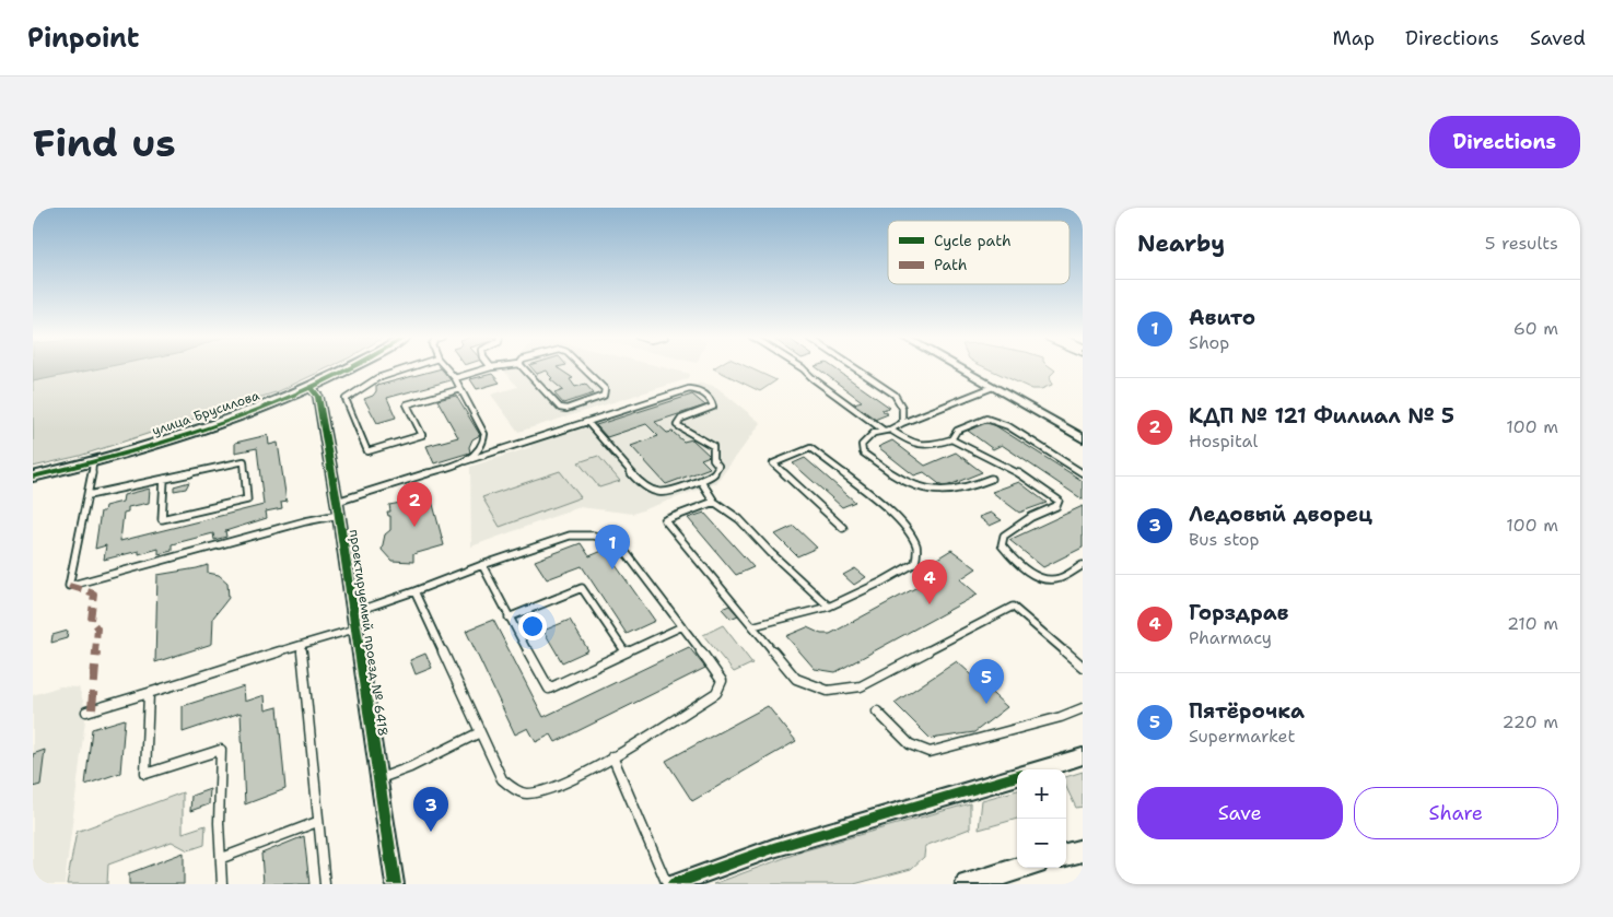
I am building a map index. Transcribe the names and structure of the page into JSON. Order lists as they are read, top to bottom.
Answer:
{
  "streets": {
    "street": ["улица Брусилова", "проектируемый проезд № 6418"]
  },
  "crossings": [
    ["улица Брусилова", "проектируемый проезд № 6418"]
  ],
  "legend": ["Cycle path", "Path"],
  "page": {
    "header": "Pinpoint",
    "nav": ["Map", "Directions", "Saved"],
    "buttons": [
      "Directions",
      ["Save", "Share"]
    ],
    "title": "Find us",
    "heading": ["Nearby", "5 results"],
    "list": [
      {
        "mark": "1",
        "name": "Авито",
        "note": "Shop",
        "value": "60 m"
      },
      {
        "mark": "2",
        "name": "КДП № 121 Филиал № 5",
        "note": "Hospital",
        "value": "100 m"
      },
      {
        "mark": "3",
        "name": "Ледовый дворец",
        "note": "Bus stop",
        "value": "100 m"
      },
      {
        "mark": "4",
        "name": "Горздрав",
        "note": "Pharmacy",
        "value": "210 m"
      },
      {
        "mark": "5",
        "name": "Пятёрочка",
        "note": "Supermarket",
        "value": "220 m"
      }
    ],
    "pins": [
      "2",
      "1",
      "4",
      "5",
      "3"
    ],
    "map_buttons": ["+", "−"]
  }
}
